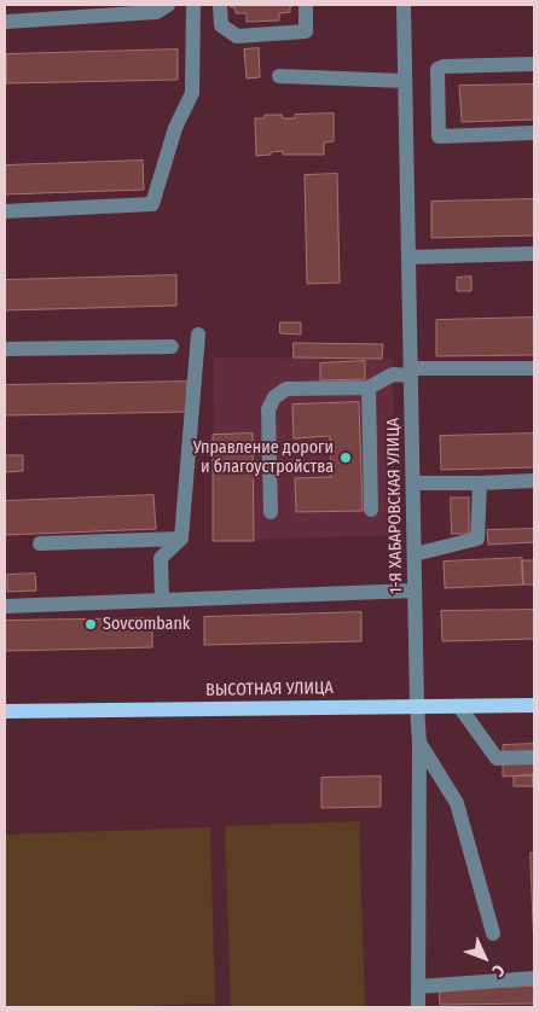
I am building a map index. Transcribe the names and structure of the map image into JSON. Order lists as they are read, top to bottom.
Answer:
{
  "streets": {
    "main road": ["ВЫСОТНАЯ УЛИЦА"],
    "street": ["1-Я ХАБАРОВСКАЯ УЛИЦА"]
  },
  "crossings": [
    ["1-Я ХАБАРОВСКАЯ УЛИЦА", "ВЫСОТНАЯ УЛИЦА"]
  ],
  "places": ["Управление дороги и благоустройства", "Sovcombank"],
  "north": "bottom right"
}
